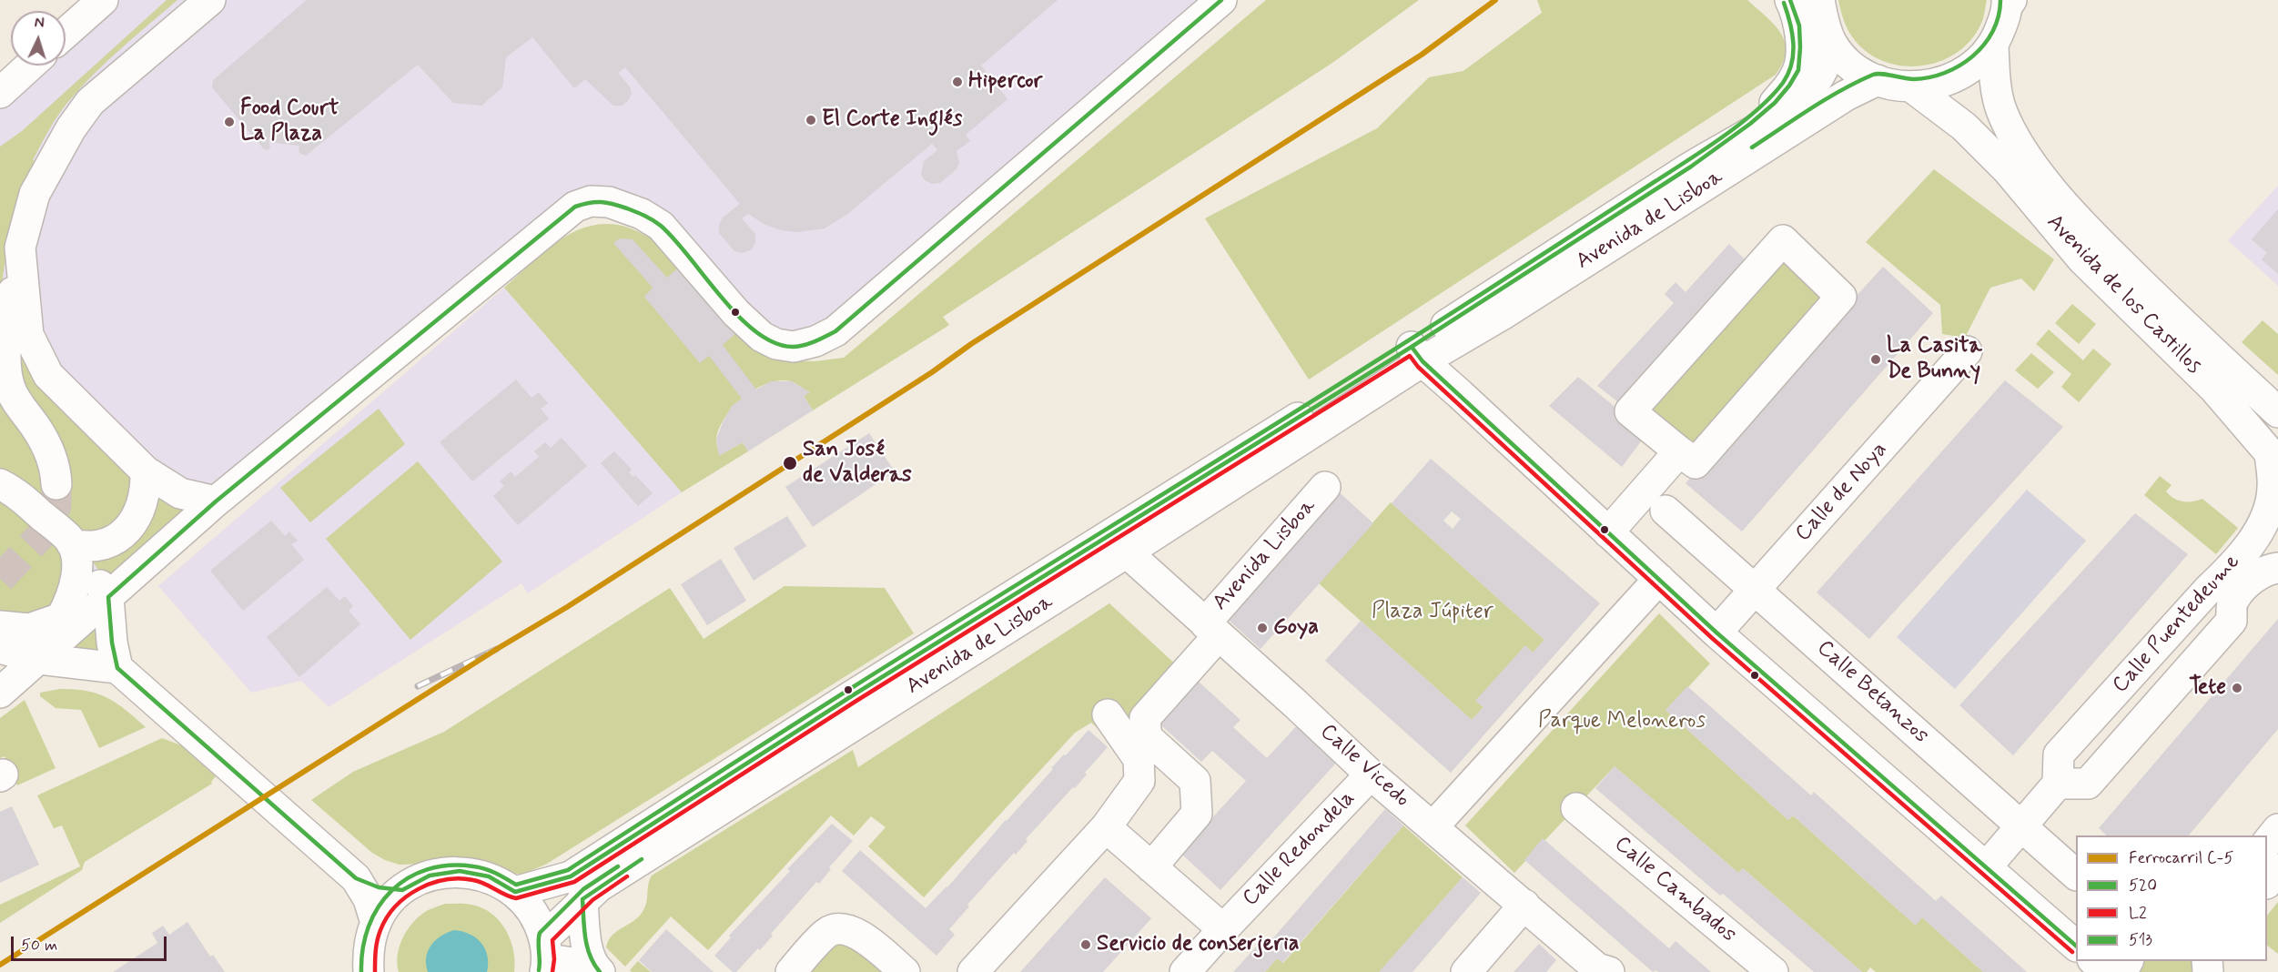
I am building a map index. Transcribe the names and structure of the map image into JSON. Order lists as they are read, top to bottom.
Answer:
{
  "streets": {
    "main road": [
      "Avenida de Lisboa",
      "Avenida de los Castillos",
      "Calle de Noya",
      "Avenida Lisboa",
      "Calle Puentedeume",
      "Calle Betanzos",
      "Calle Vicedo",
      "Calle Redondela",
      "Calle Cambados"
    ]
  },
  "crossings": [
    ["Avenida de Lisboa", "Calle Vicedo"],
    ["Avenida de los Castillos", "Calle Puentedeume"],
    ["Calle de Noya", "Calle Betanzos"],
    ["Avenida Lisboa", "Calle Vicedo"],
    ["Calle Vicedo", "Calle Redondela"]
  ],
  "parks": ["Plaza Júpiter", "Parque Meloneros"],
  "places": [
    "Hipercor",
    "El Corte Inglés",
    "Food Court La Plaza",
    "La Casita De Bunny",
    "San José de Valderas",
    "Goya",
    "Tete",
    "Servicio de conserjeria"
  ],
  "lines": [
    "rail line C-5",
    "transit line 520",
    "transit line 513",
    "transit line L2"
  ],
  "legend": [
    "Ferrocarril C-5",
    "520",
    "L2",
    "513"
  ],
  "scale_bar": "50 m",
  "north": "top"
}
